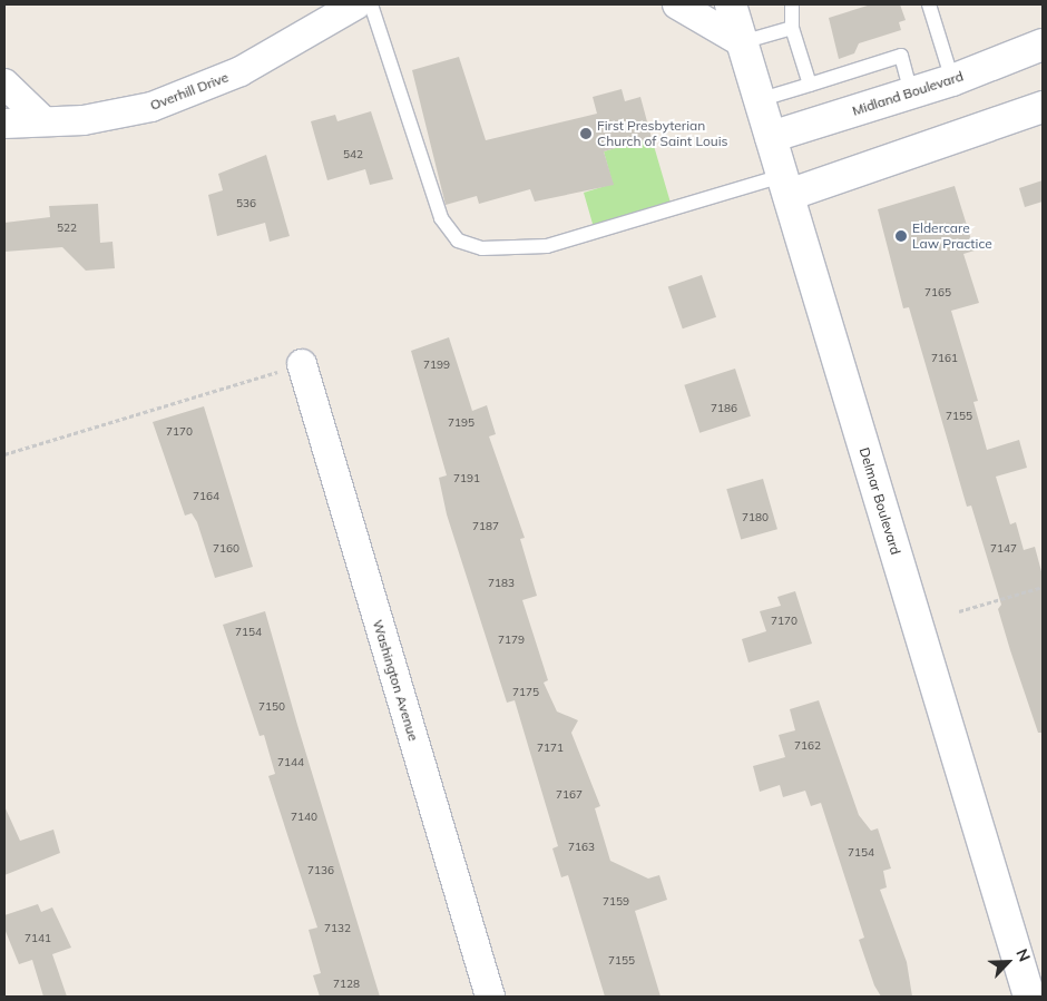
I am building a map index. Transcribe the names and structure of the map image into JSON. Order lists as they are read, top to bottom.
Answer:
{
  "streets": {
    "main road": ["Midland Boulevard", "Delmar Boulevard"],
    "street": ["Overhill Drive", "Washington Avenue"]
  },
  "crossings": [
    ["Midland Boulevard", "Delmar Boulevard"]
  ],
  "places": ["First Presbyterian Church of Saint Louis", "Eldercare Law Practice"],
  "house_numbers": [
    "542",
    "536",
    "522",
    "7165",
    "7161",
    "7199",
    "7186",
    "7155",
    "7195",
    "7170",
    "7191",
    "7164",
    "7180",
    "7187",
    "7160",
    "7147",
    "7183",
    "7170",
    "7154",
    "7179",
    "7175",
    "7150",
    "7162",
    "7171",
    "7144",
    "7167",
    "7140",
    "7163",
    "7154",
    "7136",
    "7159",
    "7132",
    "7141",
    "7155",
    "7128"
  ],
  "north": "top right"
}
